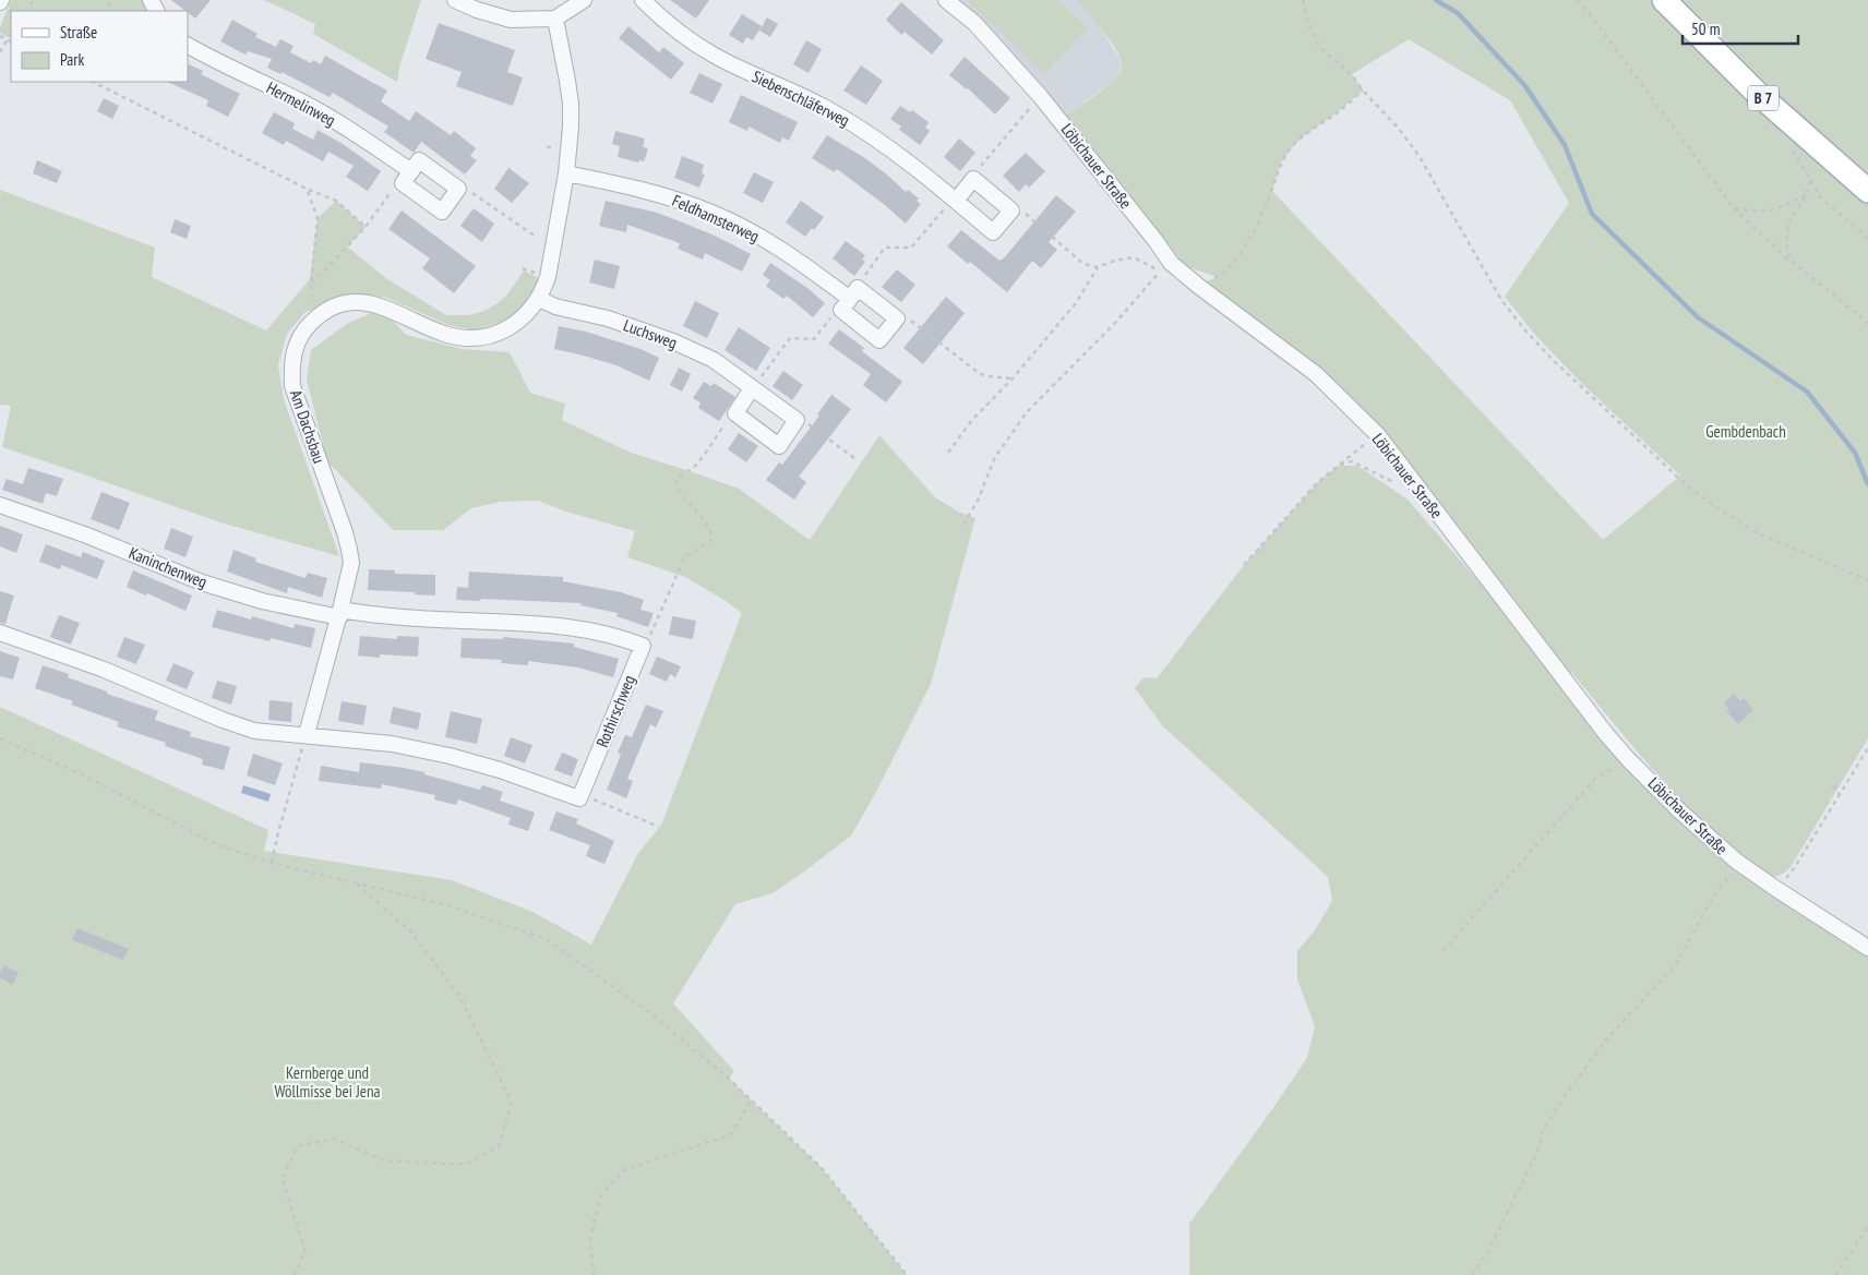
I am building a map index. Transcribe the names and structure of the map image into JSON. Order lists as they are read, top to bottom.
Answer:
{
  "streets": {
    "main road": ["B 7"],
    "street": [
      "Siebenschläferweg",
      "Hermelinweg",
      "Löbichauer Straße",
      "Feldhamsterweg",
      "Luchsweg",
      "Am Dachsbau",
      "Kaninchenweg",
      "Rothirschweg"
    ]
  },
  "crossings": [
    ["Feldhamsterweg", "Am Dachsbau"],
    ["Luchsweg", "Am Dachsbau"],
    ["Am Dachsbau", "Kaninchenweg"]
  ],
  "parks": ["Gembdenbach", "Kernberge und Wöllmisse bei Jena"],
  "legend": ["Straße", "Park"],
  "scale_bar": "50 m"
}
